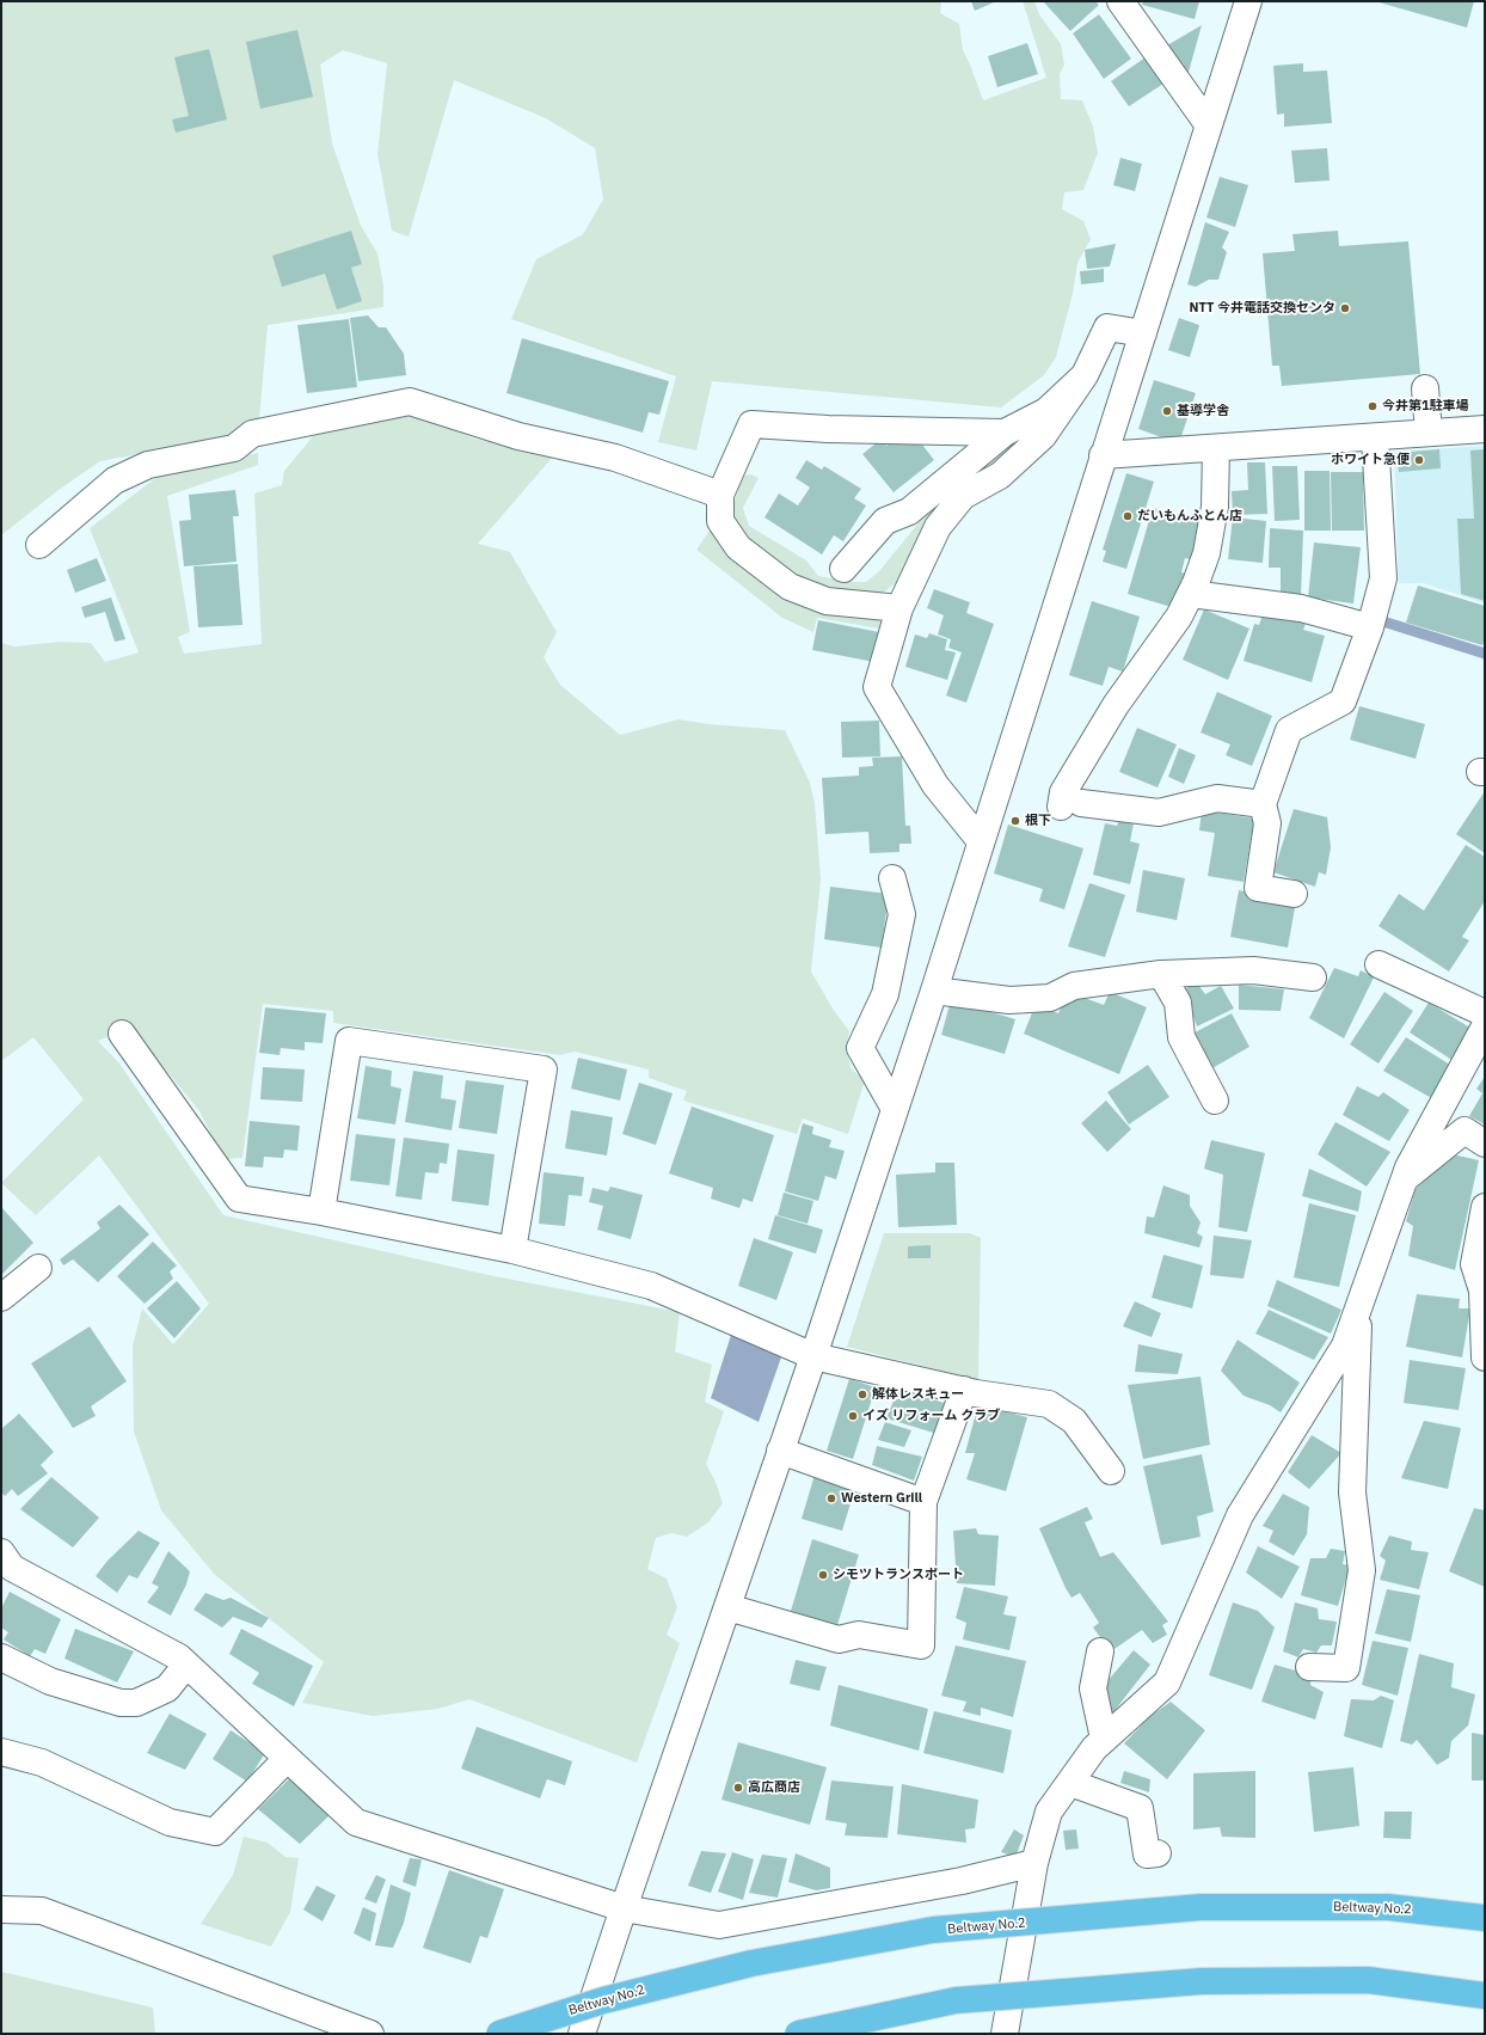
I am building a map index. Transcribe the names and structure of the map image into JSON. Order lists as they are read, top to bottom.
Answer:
{
  "streets": {
    "main road": ["Beltway No.2"]
  },
  "places": [
    "NTT 今井電話交換センタ",
    "今井第1駐車場",
    "基導学舎",
    "ホワイト急便",
    "だいもんふとん店",
    "根下",
    "解体レスキュー",
    "イズ リフォーム クラブ",
    "Western Grill",
    "シモツトランスポート",
    "高広商店"
  ]
}
